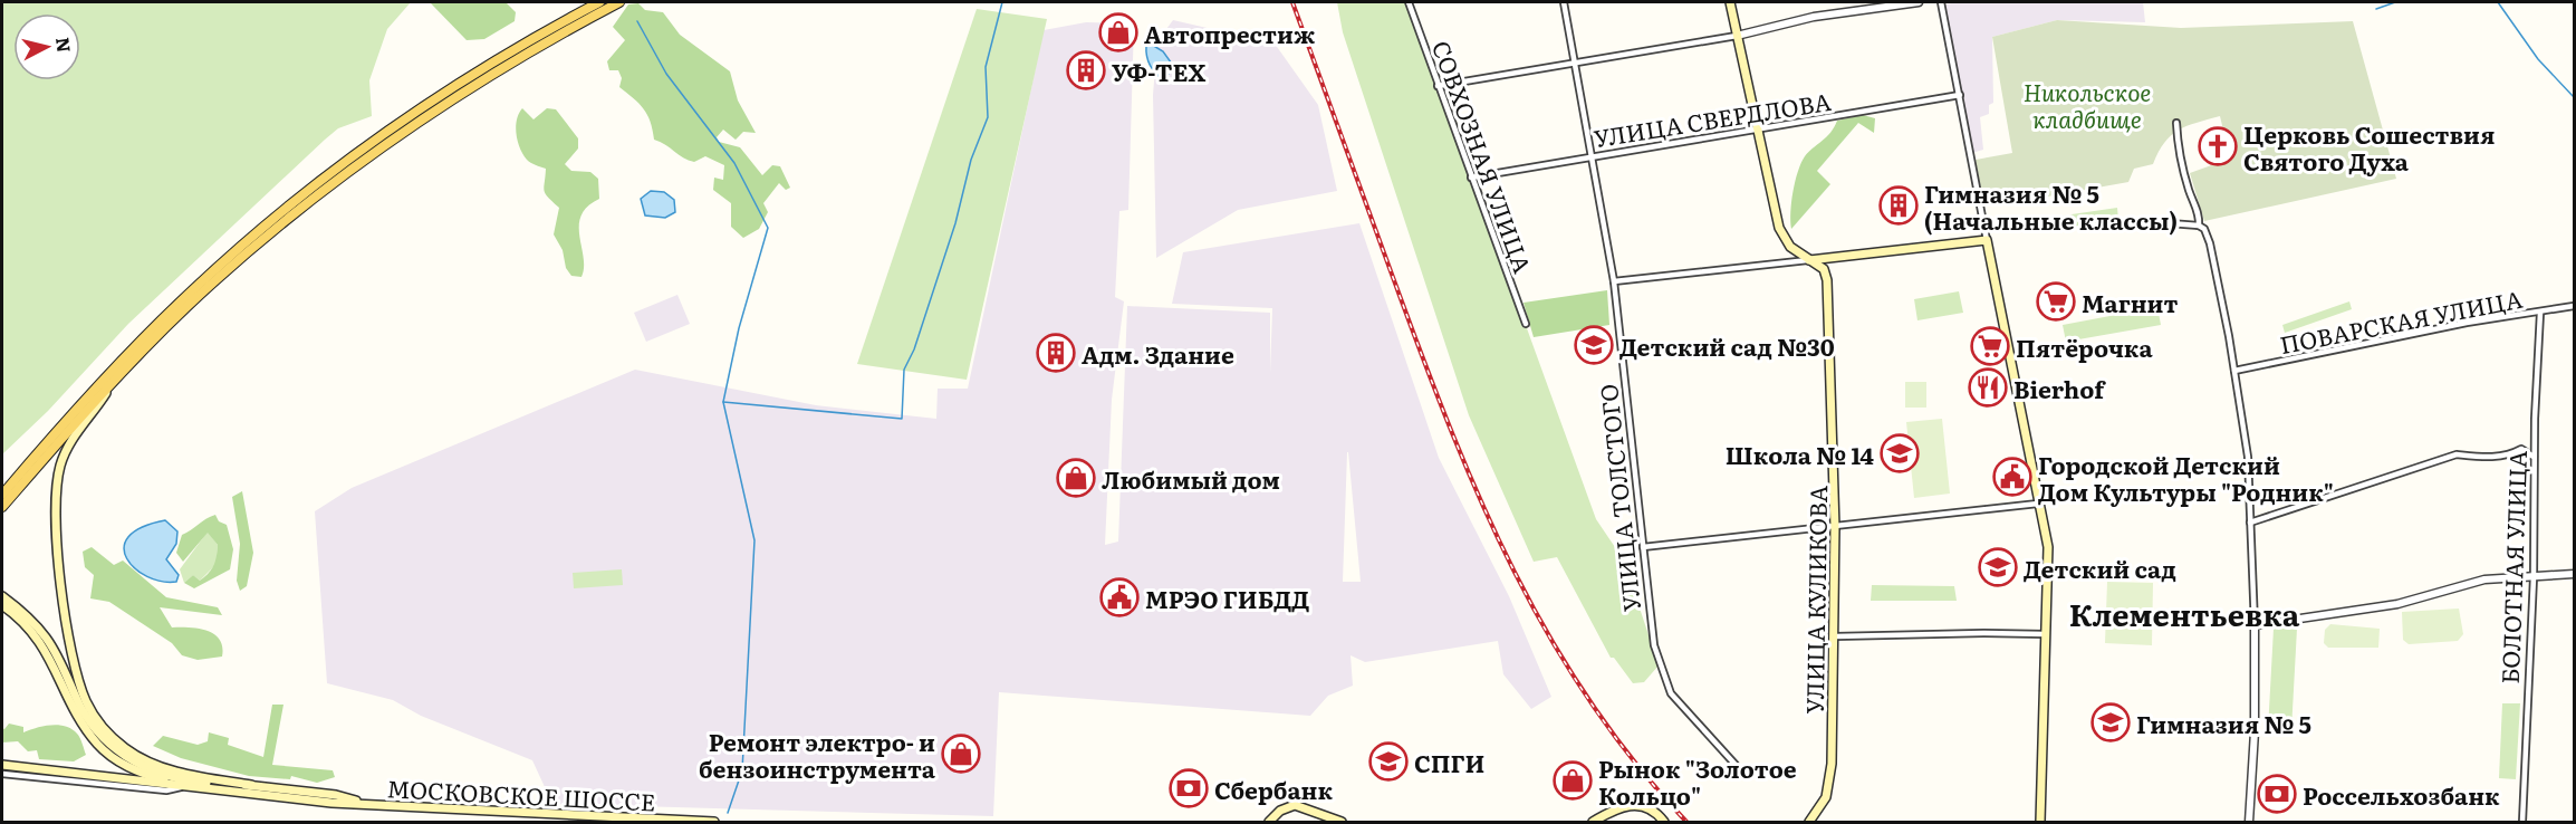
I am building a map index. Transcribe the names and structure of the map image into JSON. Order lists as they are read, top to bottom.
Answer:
{
  "streets": {
    "main road": ["УЛИЦА КУЛИКОВА", "МОСКОВСКОЕ ШОССЕ"],
    "street": [
      "УЛИЦА СВЕРДЛОВА",
      "СОВХОЗНАЯ УЛИЦА",
      "ПОВАРСКАЯ УЛИЦА",
      "УЛИЦА ТОЛСТОГО",
      "БОЛОТНАЯ УЛИЦА"
    ]
  },
  "crossings": [
    ["УЛИЦА СВЕРДЛОВА", "СОВХОЗНАЯ УЛИЦА"],
    ["УЛИЦА СВЕРДЛОВА", "УЛИЦА ТОЛСТОГО"],
    ["УЛИЦА СВЕРДЛОВА", "УЛИЦА КУЛИКОВА"],
    ["ПОВАРСКАЯ УЛИЦА", "БОЛОТНАЯ УЛИЦА"]
  ],
  "districts": ["Клементьевка"],
  "parks": ["Никольское кладбище"],
  "places": {
    "shop": [
      "Автопрестиж",
      "Любимый дом",
      "Ремонт электро- и бензоинструмента",
      "Рынок \"Золотое Кольцо\""
    ],
    "building": ["УФ-ТЕХ", "Гимназия № 5 (Начальные классы)", "Адм. Здание"],
    "church": ["Церковь Сошествия Святого Духа"],
    "supermarket": ["Магнит", "Пятёрочка"],
    "school or university": [
      "Детский сад №30",
      "Школа № 14",
      "Детский сад",
      "Гимназия № 5",
      "СПГИ"
    ],
    "restaurant": ["Bierhof"],
    "public building": ["Городской Детский Дом Культуры \"Родник\"", "МРЭО ГИБДД"],
    "bank": ["Сбербанк", "Россельхозбанк"]
  },
  "north": "right"
}
